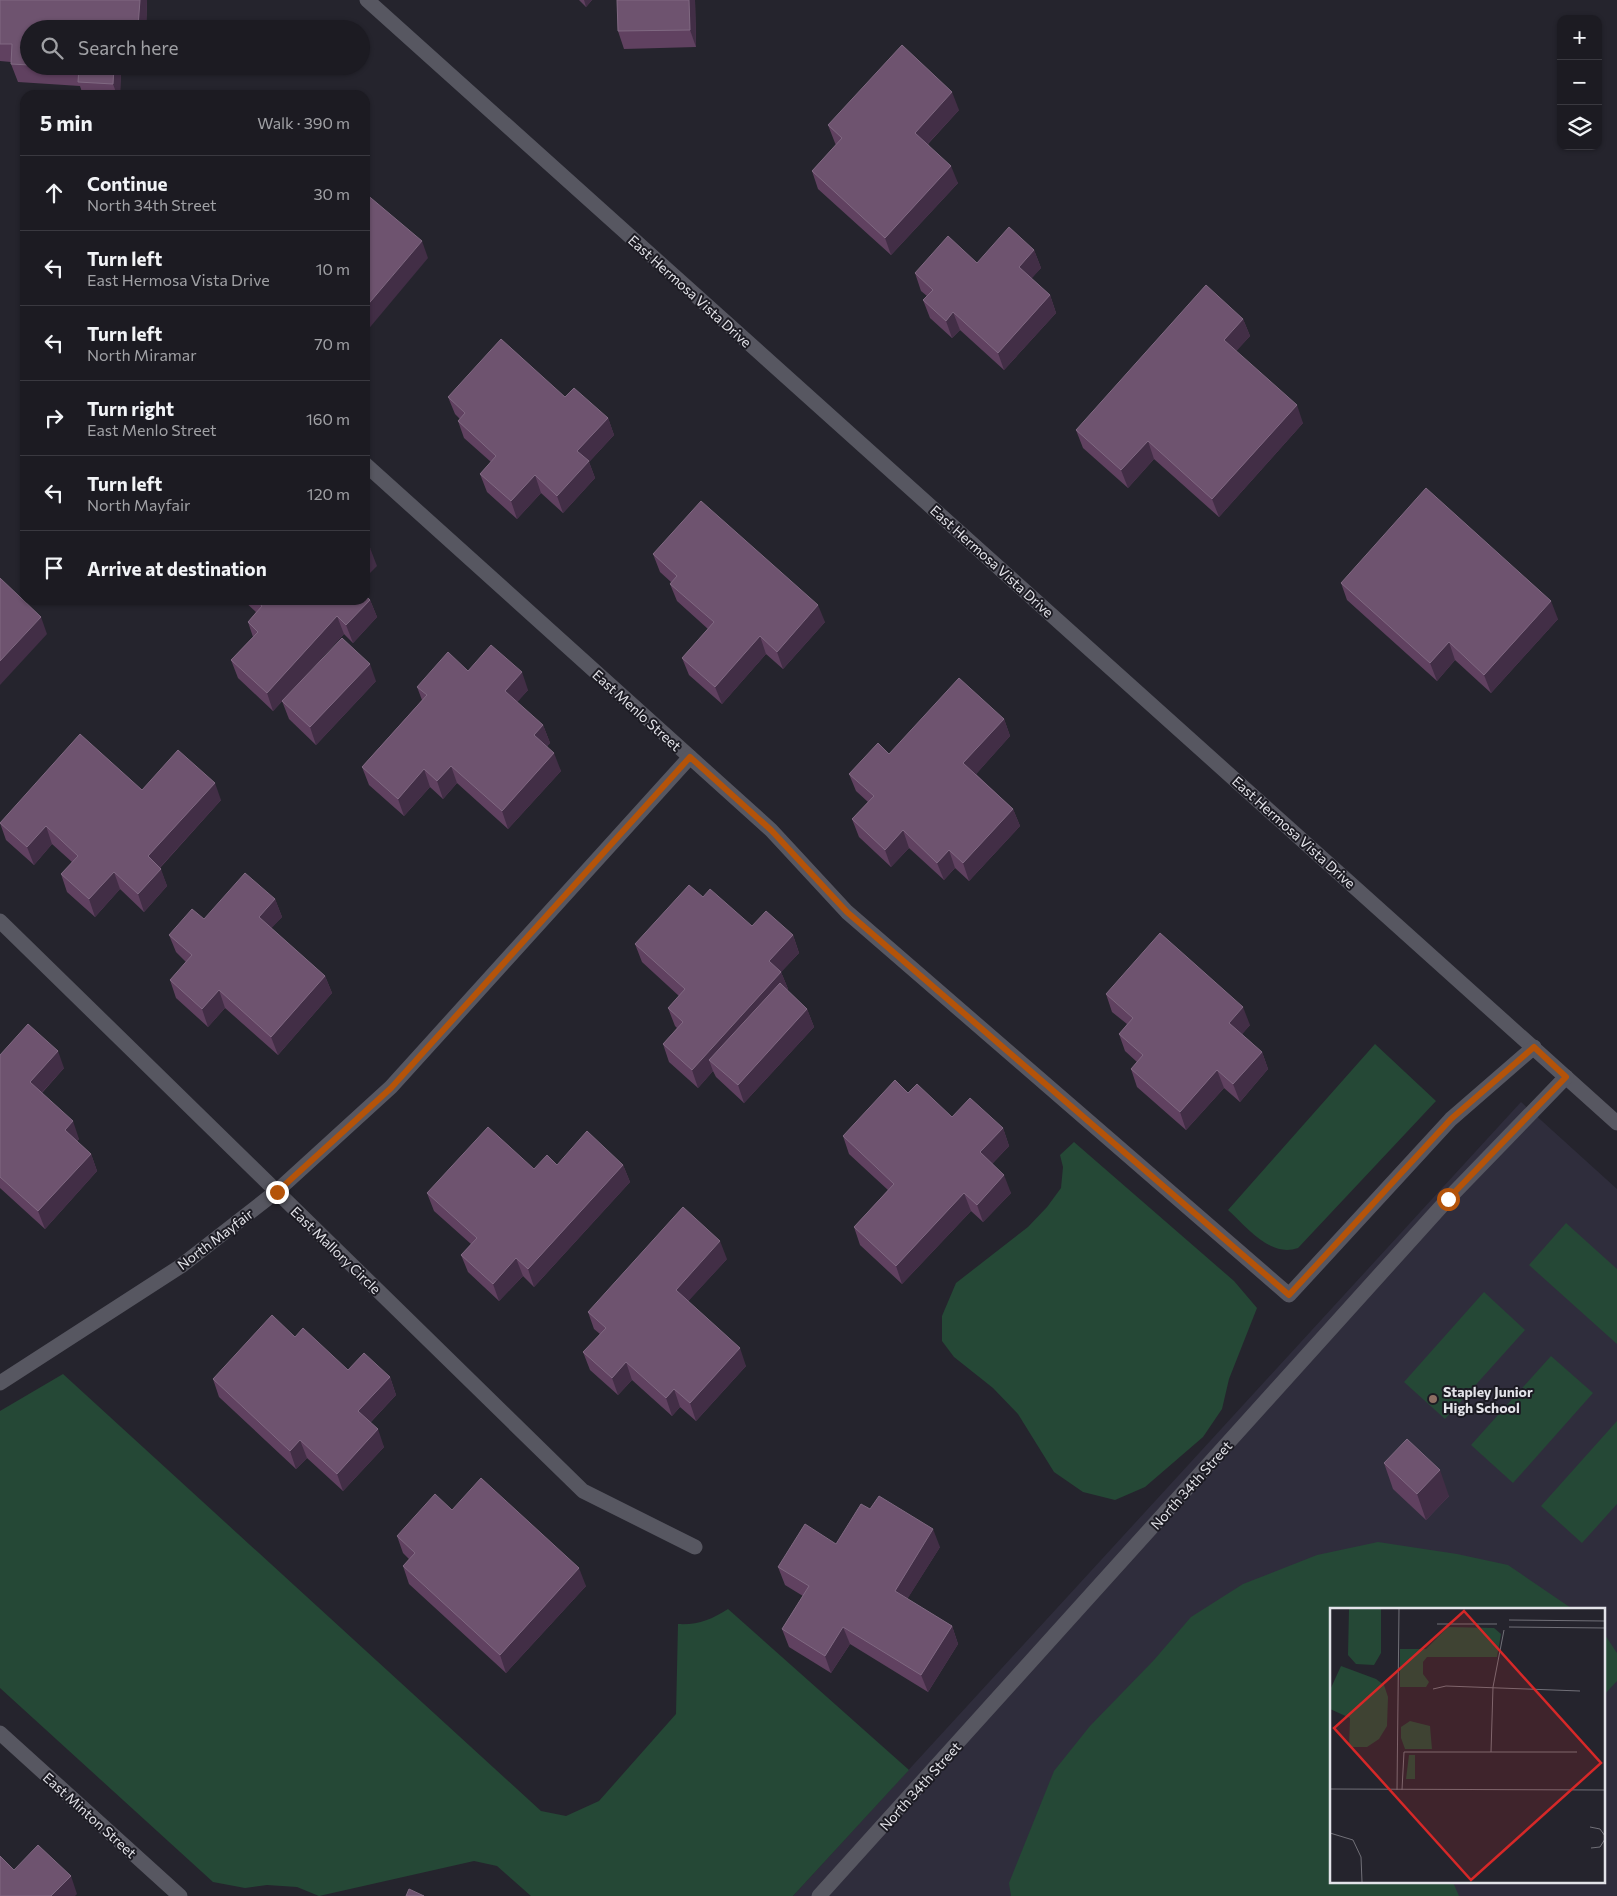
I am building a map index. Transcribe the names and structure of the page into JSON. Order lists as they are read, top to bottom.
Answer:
{
  "streets": {
    "street": [
      "East Hermosa Vista Drive",
      "East Menlo Street",
      "North Mayfair",
      "East Mallory Circle",
      "North 34th Street",
      "East Minton Street"
    ]
  },
  "crossings": [
    ["East Hermosa Vista Drive", "East Menlo Street"],
    ["East Hermosa Vista Drive", "North 34th Street"],
    ["East Menlo Street", "North Mayfair"],
    ["North Mayfair", "East Mallory Circle"]
  ],
  "places": ["Stapley Junior High School"],
  "page": {
    "map_buttons": ["+", "−"],
    "search": "Search here",
    "heading": ["5 min", "Walk · 390 m"],
    "list": [
      ["Continue", "North 34th Street", "30 m"],
      ["Turn left", "East Hermosa Vista Drive", "10 m"],
      ["Turn left", "North Miramar", "70 m"],
      ["Turn right", "East Menlo Street", "160 m"],
      ["Turn left", "North Mayfair", "120 m"],
      "Arrive at destination"
    ]
  }
}
